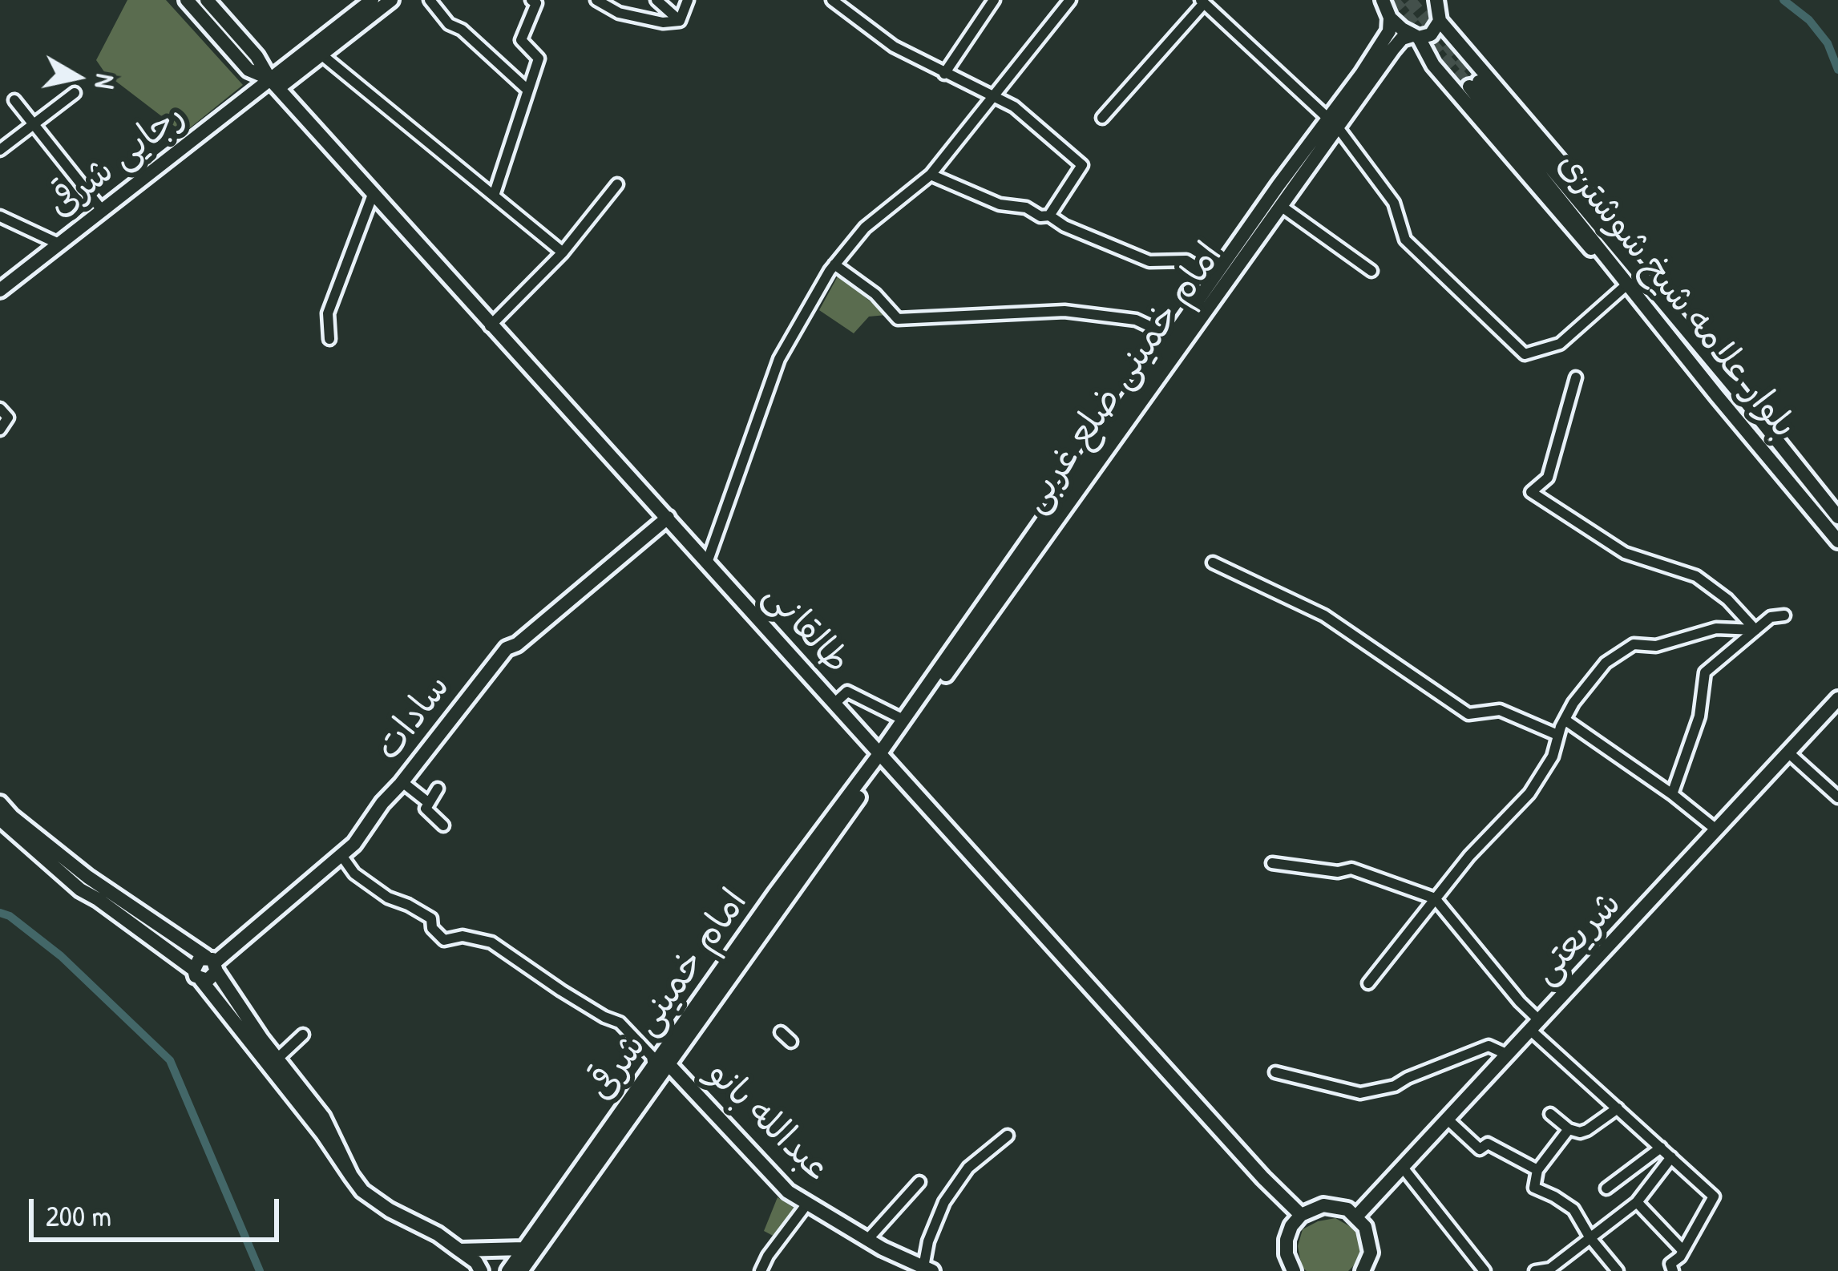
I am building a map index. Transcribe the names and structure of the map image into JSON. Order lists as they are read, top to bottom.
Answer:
{
  "streets": {
    "main road": [
      "رجایی شرقی",
      "بلوار علامه شیخ شوشتری",
      "امام خمینی ضلع غربی",
      "طالقانی",
      "سادات",
      "شریعتی",
      "امام خمینی شرقی",
      "عبدالله بانو"
    ]
  },
  "crossings": [
    ["رجایی شرقی", "طالقانی"],
    ["امام خمینی ضلع غربی", "طالقانی"],
    ["امام خمینی ضلع غربی", "امام خمینی شرقی"],
    ["طالقانی", "سادات"],
    ["طالقانی", "امام خمینی شرقی"],
    ["امام خمینی شرقی", "عبدالله بانو"]
  ],
  "scale_bar": "200 m",
  "north": "right"
}
